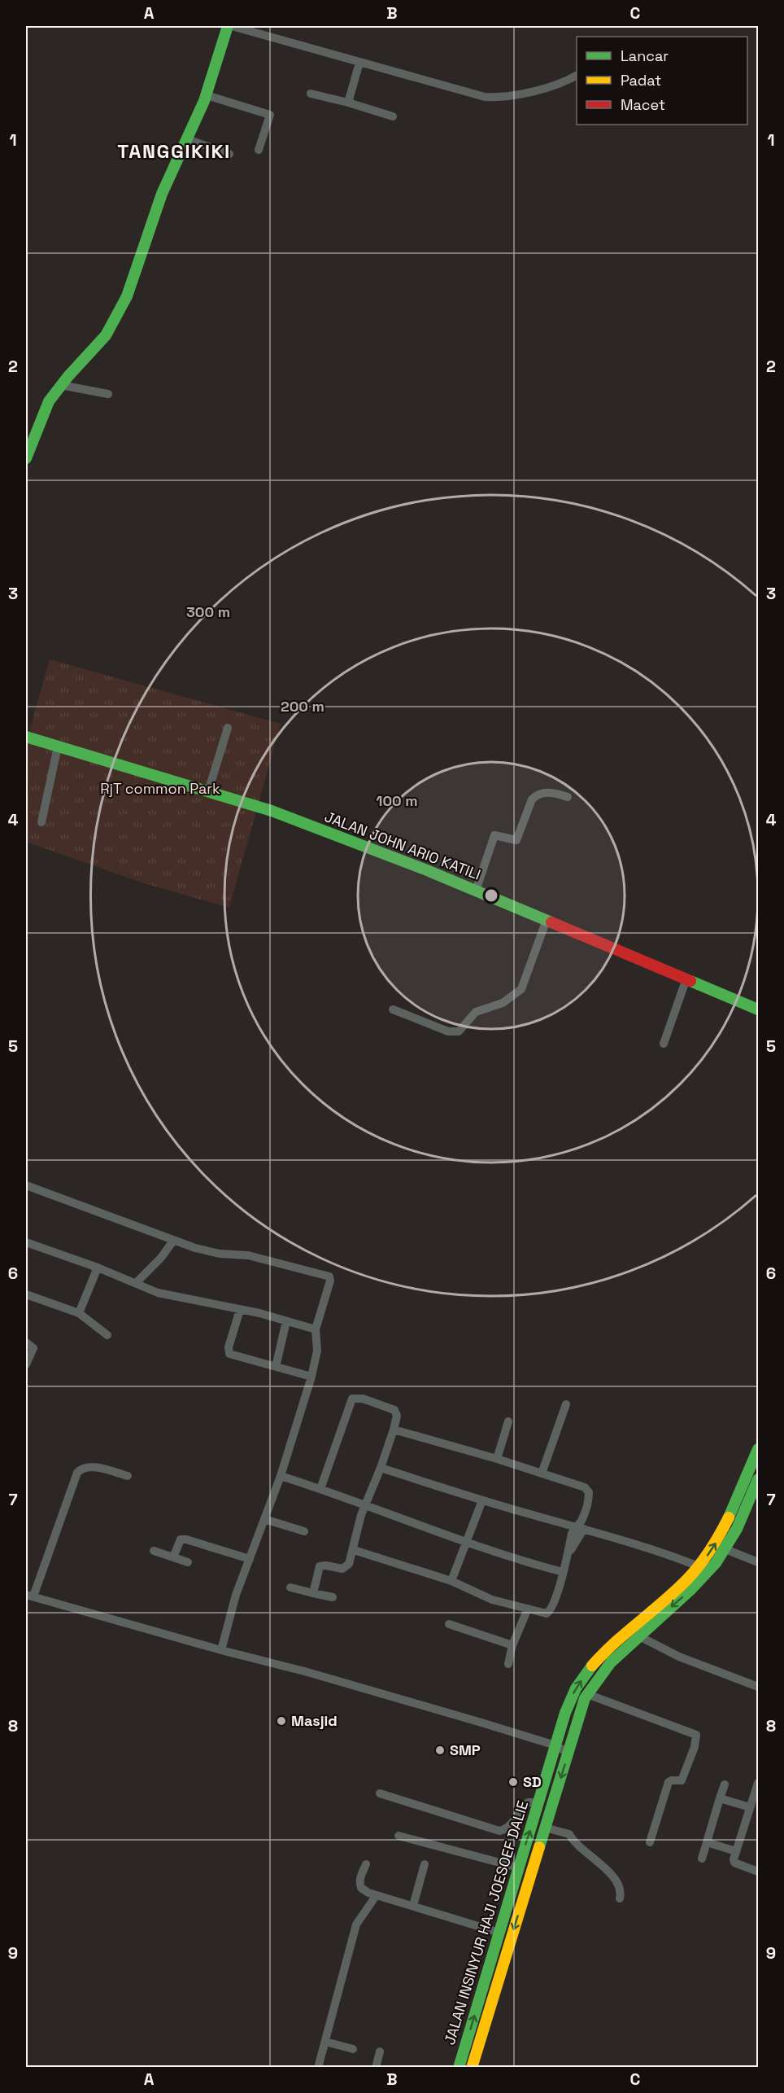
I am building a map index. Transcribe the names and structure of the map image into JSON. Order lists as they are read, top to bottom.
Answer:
{
  "streets": {
    "main road": ["JALAN JOHN ARIO KATILI", "JALAN INSINYUR HAJI JOESOEF DALIE"]
  },
  "districts": ["TANGGIKIKI"],
  "parks": ["RjT common Park"],
  "places": ["Masjid", "SMP", "SD"],
  "legend": ["Lancar", "Padat", "Macet"],
  "grid": {
    "columns": ["A", "B", "C"],
    "rows": [
      "1",
      "2",
      "3",
      "4",
      "5",
      "6",
      "7",
      "8",
      "9"
    ]
  },
  "rings": ["300 m", "200 m", "100 m"]
}
